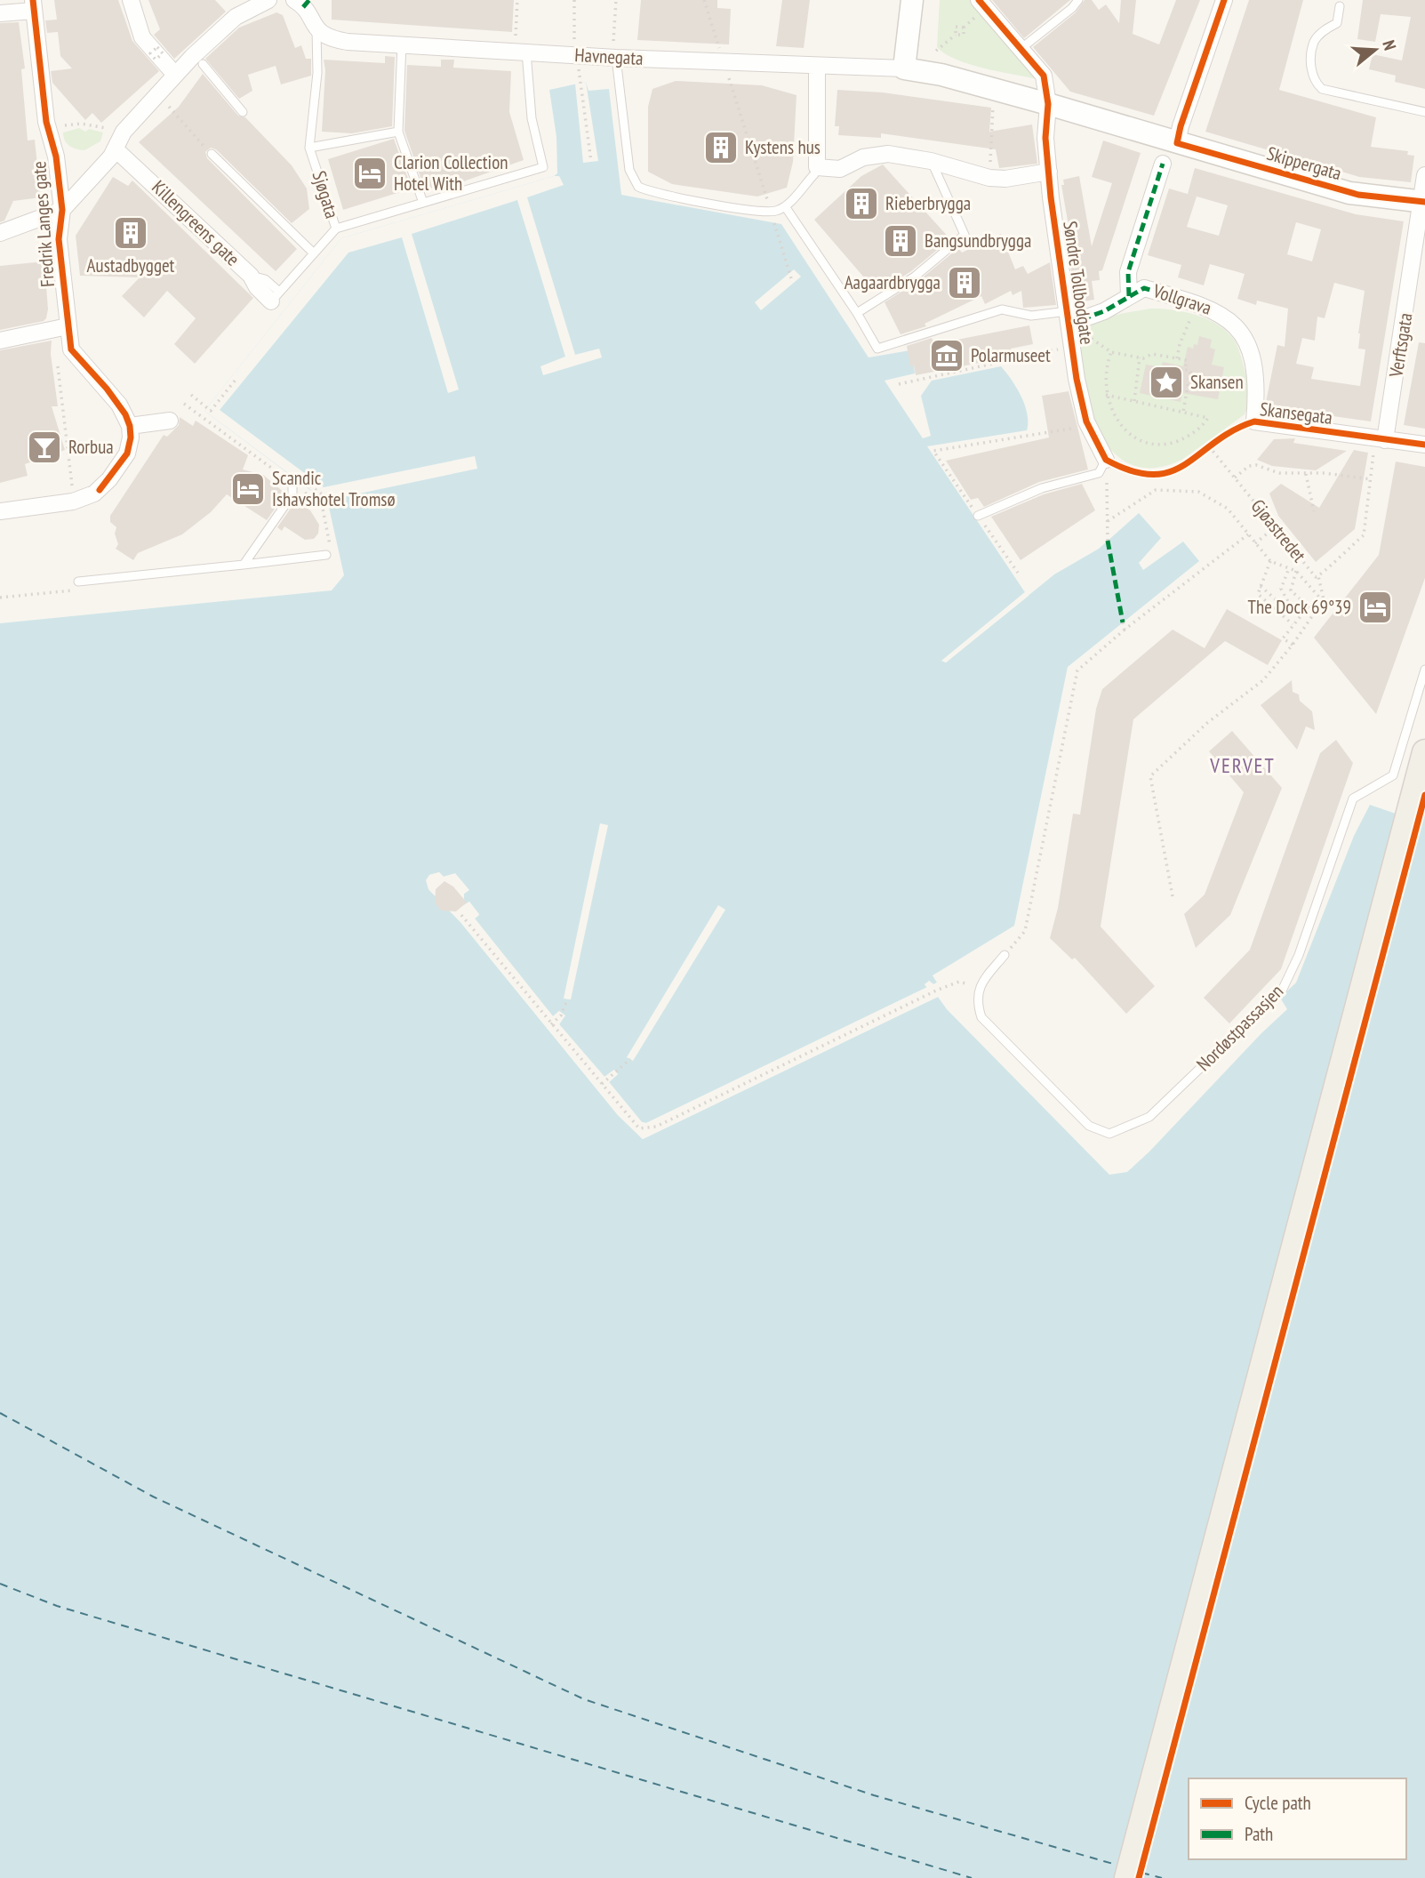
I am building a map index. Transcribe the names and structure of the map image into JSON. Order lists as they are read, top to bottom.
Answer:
{
  "streets": {
    "street": [
      "Havnegata",
      "Skippergata",
      "Sjøgata",
      "Killengreens gate",
      "Fredrik Langes gate",
      "Søndre Tollbodgate",
      "Vollgrava",
      "Verftsgata",
      "Skansegata"
    ],
    "lane": ["Nordøstpassasjen"],
    "path": ["Gjøastredet"]
  },
  "crossings": [
    ["Havnegata", "Skippergata"],
    ["Havnegata", "Sjøgata"],
    ["Skippergata", "Søndre Tollbodgate"],
    ["Skippergata", "Verftsgata"],
    ["Søndre Tollbodgate", "Vollgrava"],
    ["Vollgrava", "Skansegata"],
    ["Verftsgata", "Skansegata"],
    ["Verftsgata", "Gjøastredet"],
    ["Skansegata", "Gjøastredet"]
  ],
  "districts": ["VERVET"],
  "places": {
    "building": [
      "Kystens hus",
      "Rieberbrygga",
      "Austadbygget",
      "Bangsundbrygga",
      "Aagaardbrygga"
    ],
    "hotel": ["Clarion Collection Hotel With", "Scandic Ishavshotel Tromsø", "The Dock 69°39"],
    "museum": ["Polarmuseet"],
    "place": ["Skansen"],
    "bar": ["Rorbua"]
  },
  "legend": ["Cycle path", "Path"],
  "north": "right"
}
